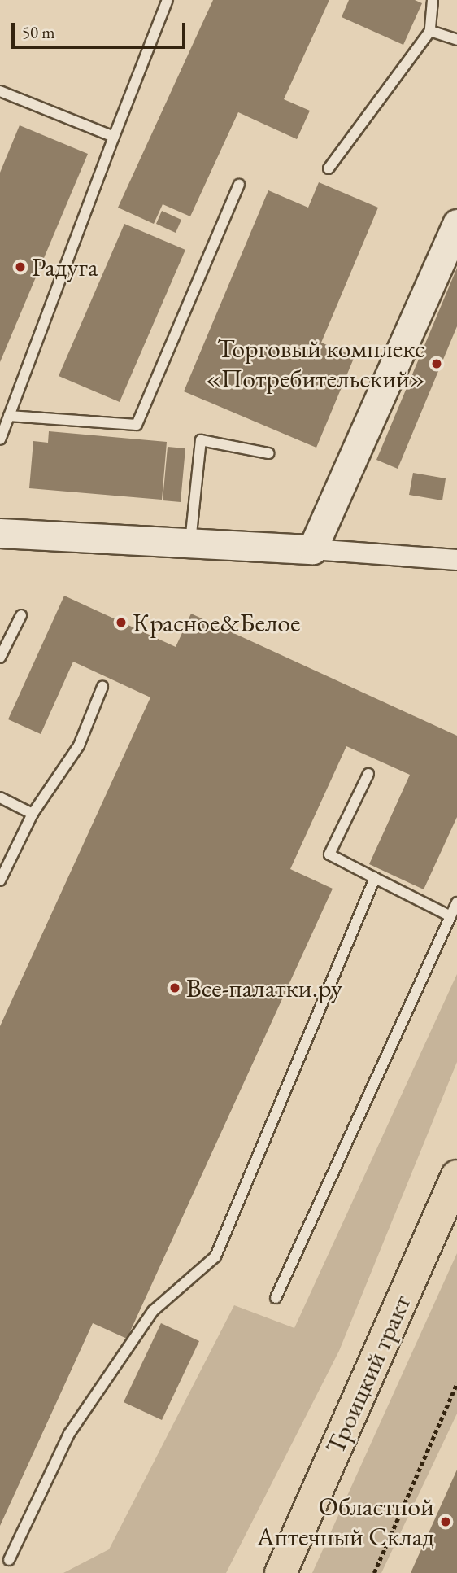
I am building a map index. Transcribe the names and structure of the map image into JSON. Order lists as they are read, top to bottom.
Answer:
{
  "streets": {
    "main road": ["Троицкий тракт"]
  },
  "places": [
    "Радуга",
    "Торговый комплекс «Потребительский»",
    "Красное&Белое",
    "Все-палатки.ру",
    "Областной Аптечный Склад"
  ],
  "scale_bar": "50 m"
}
